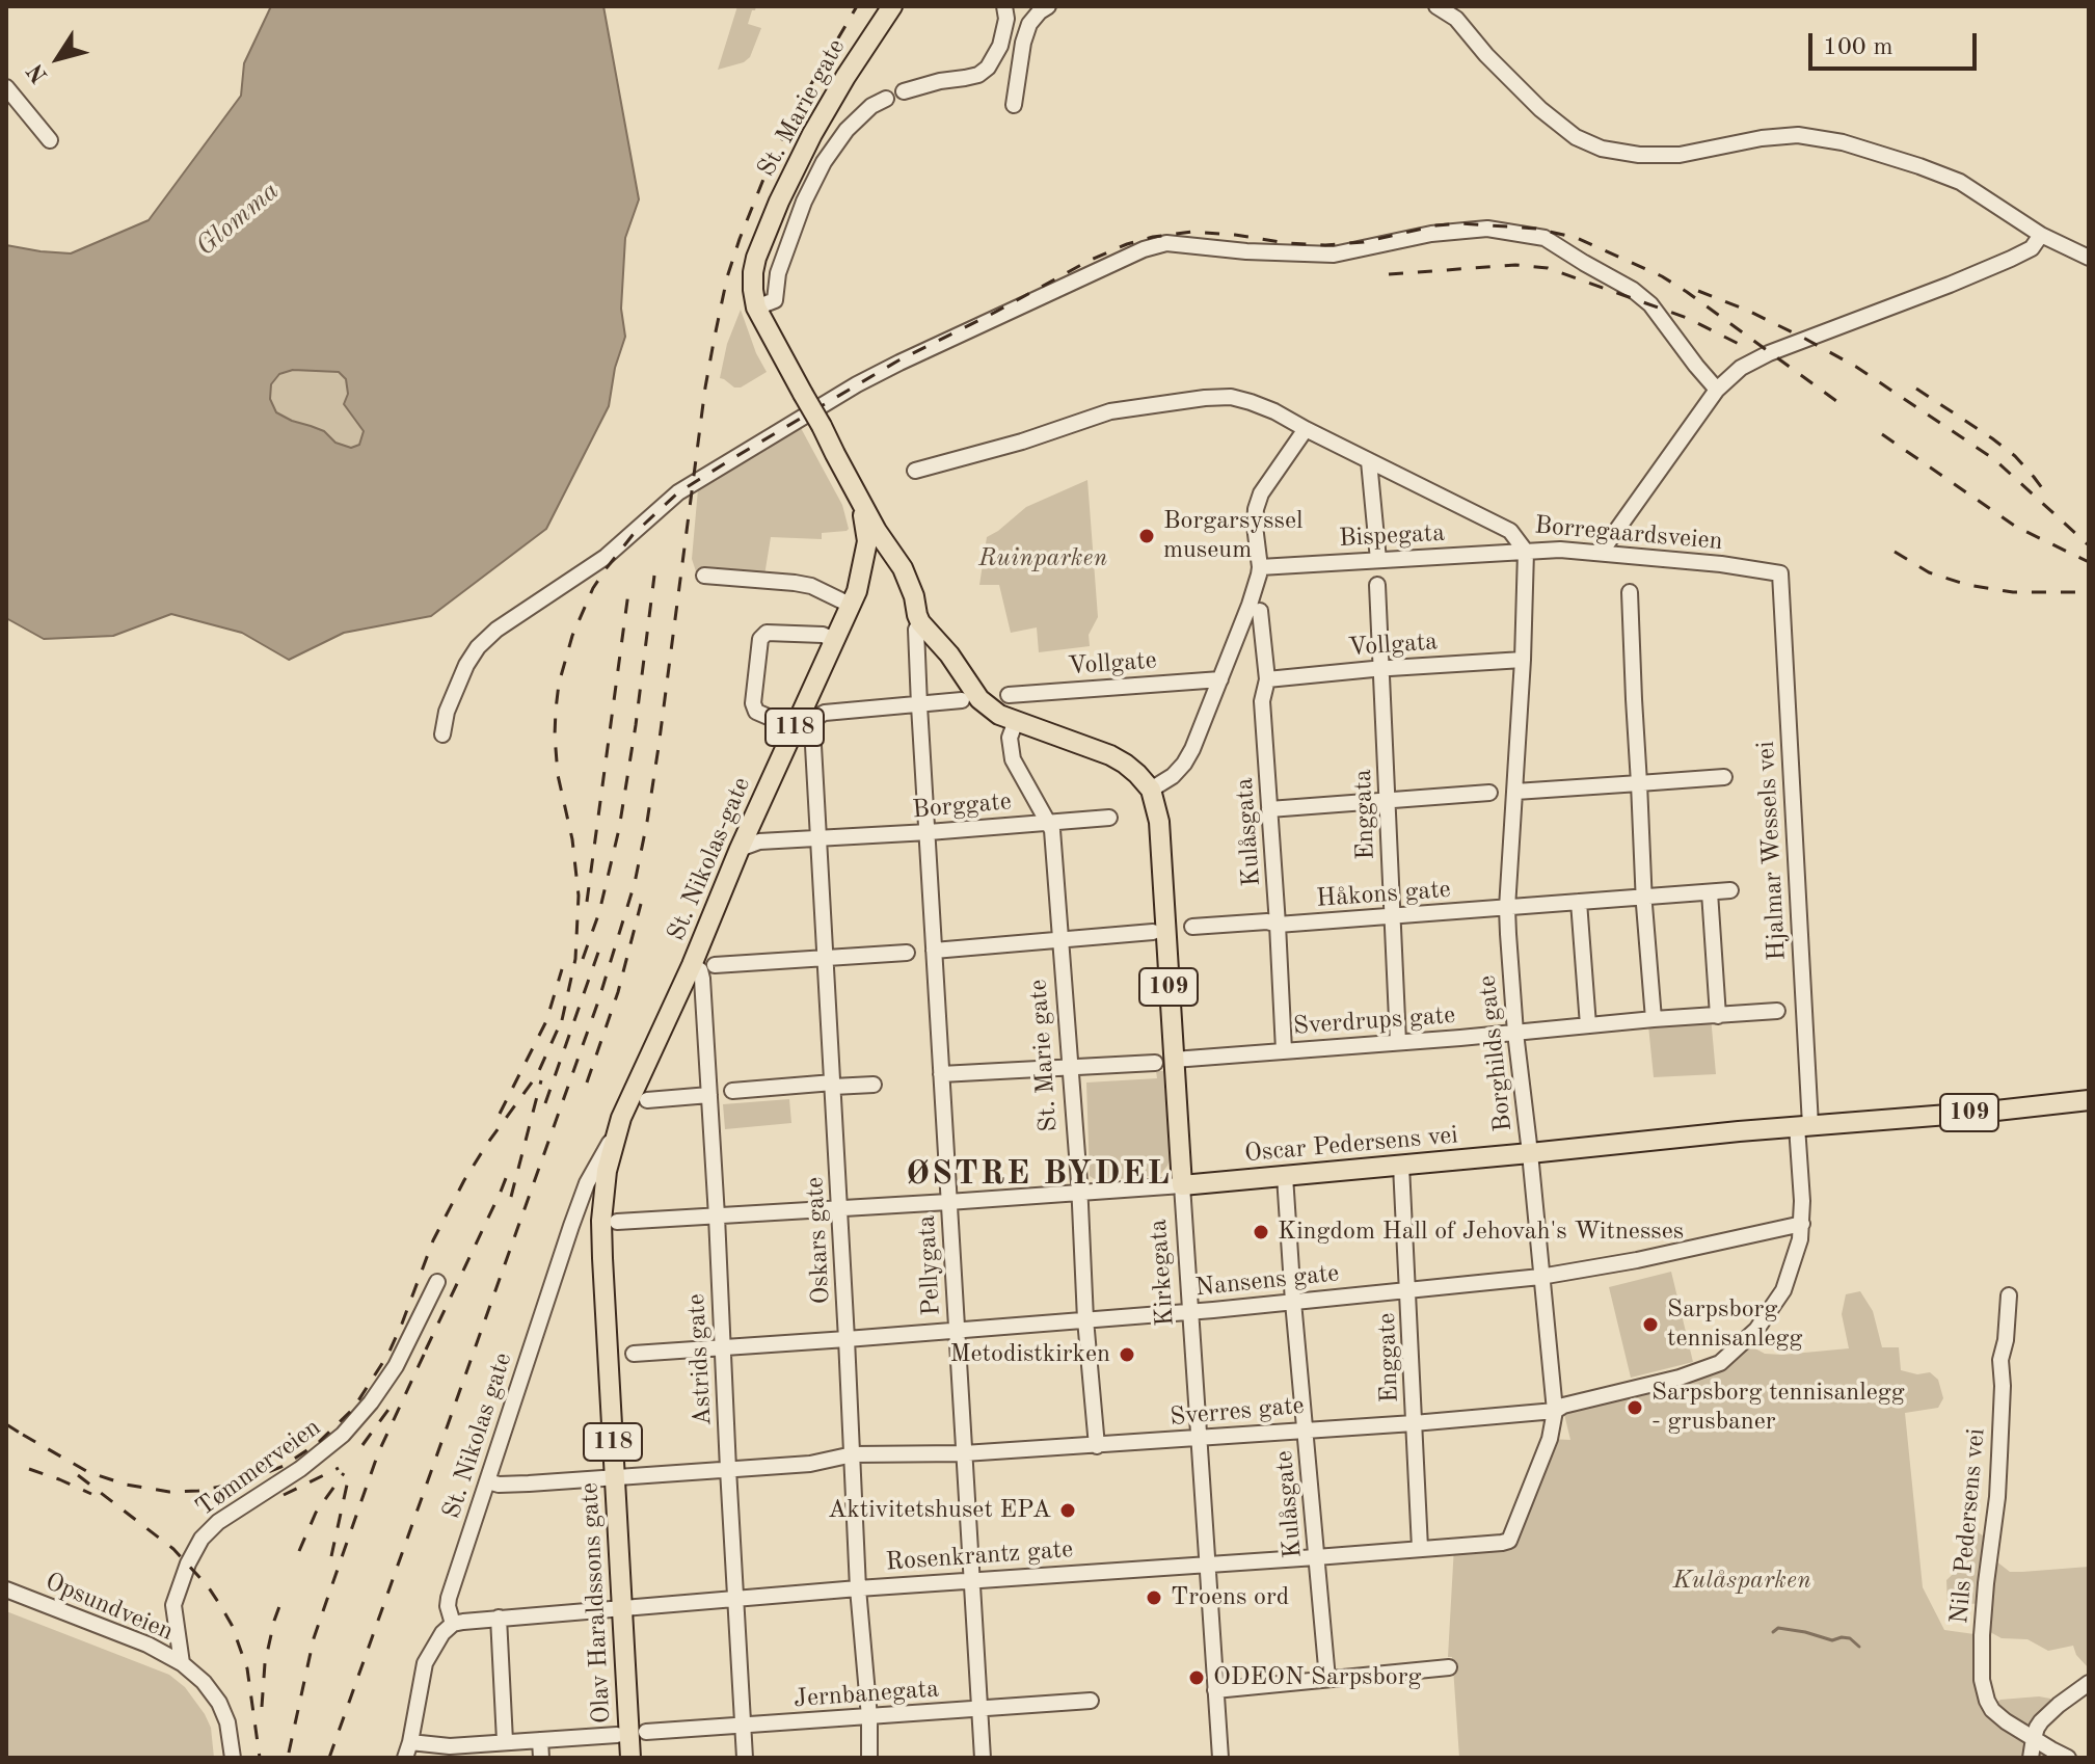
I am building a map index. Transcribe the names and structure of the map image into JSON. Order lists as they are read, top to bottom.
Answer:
{
  "streets": {
    "main road": [
      "St. Marie gate",
      "118",
      "St. Nikolas-gate",
      "109",
      "Oscar Pedersens vei",
      "Kirkegata",
      "Olav Haraldssons gate"
    ],
    "street": [
      "Borregaardsveien",
      "Bispegata",
      "Vollgata",
      "Vollgate",
      "Borggate",
      "Enggata",
      "Kulåsgata",
      "Hjalmar Wessels vei",
      "Håkons gate",
      "Sverdrups gate",
      "Borghilds gate",
      "Oskars gate",
      "Pellygata",
      "Nansens gate",
      "Enggate",
      "Astrids gate",
      "Sverres gate",
      "St. Nikolas gate",
      "Tømmerveien",
      "Kulåsgate",
      "Nils Pedersens vei",
      "Rosenkrantz gate",
      "Opsundveien",
      "Jernbanegata"
    ]
  },
  "crossings": [
    ["St. Marie gate", "Borggate"],
    ["St. Marie gate", "St. Nikolas-gate"],
    ["St. Marie gate", "Sverdrups gate"],
    ["St. Marie gate", "Oscar Pedersens vei"],
    ["St. Marie gate", "Pellygata"],
    ["St. Marie gate", "Kirkegata"],
    ["St. Marie gate", "Nansens gate"],
    ["St. Marie gate", "Sverres gate"],
    ["Borregaardsveien", "Bispegata"],
    ["Borregaardsveien", "Hjalmar Wessels vei"],
    ["Borregaardsveien", "Borghilds gate"],
    ["Bispegata", "Borghilds gate"],
    ["Vollgata", "Enggata"],
    ["Vollgata", "Kulåsgata"],
    ["Vollgata", "Borghilds gate"],
    ["Borggate", "St. Nikolas-gate"],
    ["Borggate", "Oskars gate"],
    ["Borggate", "Pellygata"],
    ["Enggata", "Håkons gate"],
    ["Enggata", "Sverdrups gate"],
    ["Kulåsgata", "Håkons gate"],
    ["Kulåsgata", "Sverdrups gate"],
    ["Hjalmar Wessels vei", "Oscar Pedersens vei"],
    ["Hjalmar Wessels vei", "Sverres gate"],
    ["St. Nikolas-gate", "Astrids gate"],
    ["St. Nikolas-gate", "Olav Haraldssons gate"],
    ["Håkons gate", "Borghilds gate"],
    ["Sverdrups gate", "Borghilds gate"],
    ["Sverdrups gate", "Pellygata"],
    ["Sverdrups gate", "Kirkegata"],
    ["Borghilds gate", "Oscar Pedersens vei"],
    ["Borghilds gate", "Nansens gate"],
    ["Borghilds gate", "Sverres gate"],
    ["Borghilds gate", "Rosenkrantz gate"],
    ["Oscar Pedersens vei", "Oskars gate"],
    ["Oscar Pedersens vei", "Pellygata"],
    ["Oscar Pedersens vei", "Kirkegata"],
    ["Oscar Pedersens vei", "Enggate"],
    ["Oscar Pedersens vei", "Astrids gate"],
    ["Oscar Pedersens vei", "Sverres gate"],
    ["Oscar Pedersens vei", "Kulåsgate"],
    ["Oskars gate", "Pellygata"],
    ["Oskars gate", "Nansens gate"],
    ["Oskars gate", "Sverres gate"],
    ["Oskars gate", "Rosenkrantz gate"],
    ["Oskars gate", "Jernbanegata"],
    ["Pellygata", "Nansens gate"],
    ["Pellygata", "Sverres gate"],
    ["Pellygata", "Rosenkrantz gate"],
    ["Pellygata", "Jernbanegata"],
    ["Kirkegata", "Nansens gate"],
    ["Kirkegata", "Sverres gate"],
    ["Kirkegata", "Rosenkrantz gate"],
    ["Nansens gate", "Enggate"],
    ["Nansens gate", "Astrids gate"],
    ["Nansens gate", "Sverres gate"],
    ["Nansens gate", "Kulåsgate"],
    ["Enggate", "Sverres gate"],
    ["Enggate", "Rosenkrantz gate"],
    ["Astrids gate", "Sverres gate"],
    ["Astrids gate", "Rosenkrantz gate"],
    ["Astrids gate", "Jernbanegata"],
    ["Sverres gate", "St. Nikolas gate"],
    ["Sverres gate", "Kulåsgate"],
    ["Sverres gate", "Olav Haraldssons gate"],
    ["St. Nikolas gate", "Rosenkrantz gate"],
    ["St. Nikolas gate", "Olav Haraldssons gate"],
    ["Tømmerveien", "Opsundveien"],
    ["Kulåsgate", "Rosenkrantz gate"],
    ["Rosenkrantz gate", "Olav Haraldssons gate"]
  ],
  "districts": ["ØSTRE BYDEL"],
  "water": ["Glomma"],
  "parks": ["Ruinparken", "Kulåsparken"],
  "places": [
    "Borgarsyssel museum",
    "Kingdom Hall of Jehovah's Witnesses",
    "Sarpsborg tennisanlegg",
    "Metodistkirken",
    "Sarpsborg tennisanlegg - grusbaner",
    "Aktivitetshuset EPA",
    "Troens ord",
    "ODEON Sarpsborg"
  ],
  "scale_bar": "100 m",
  "north": "bottom left"
}
